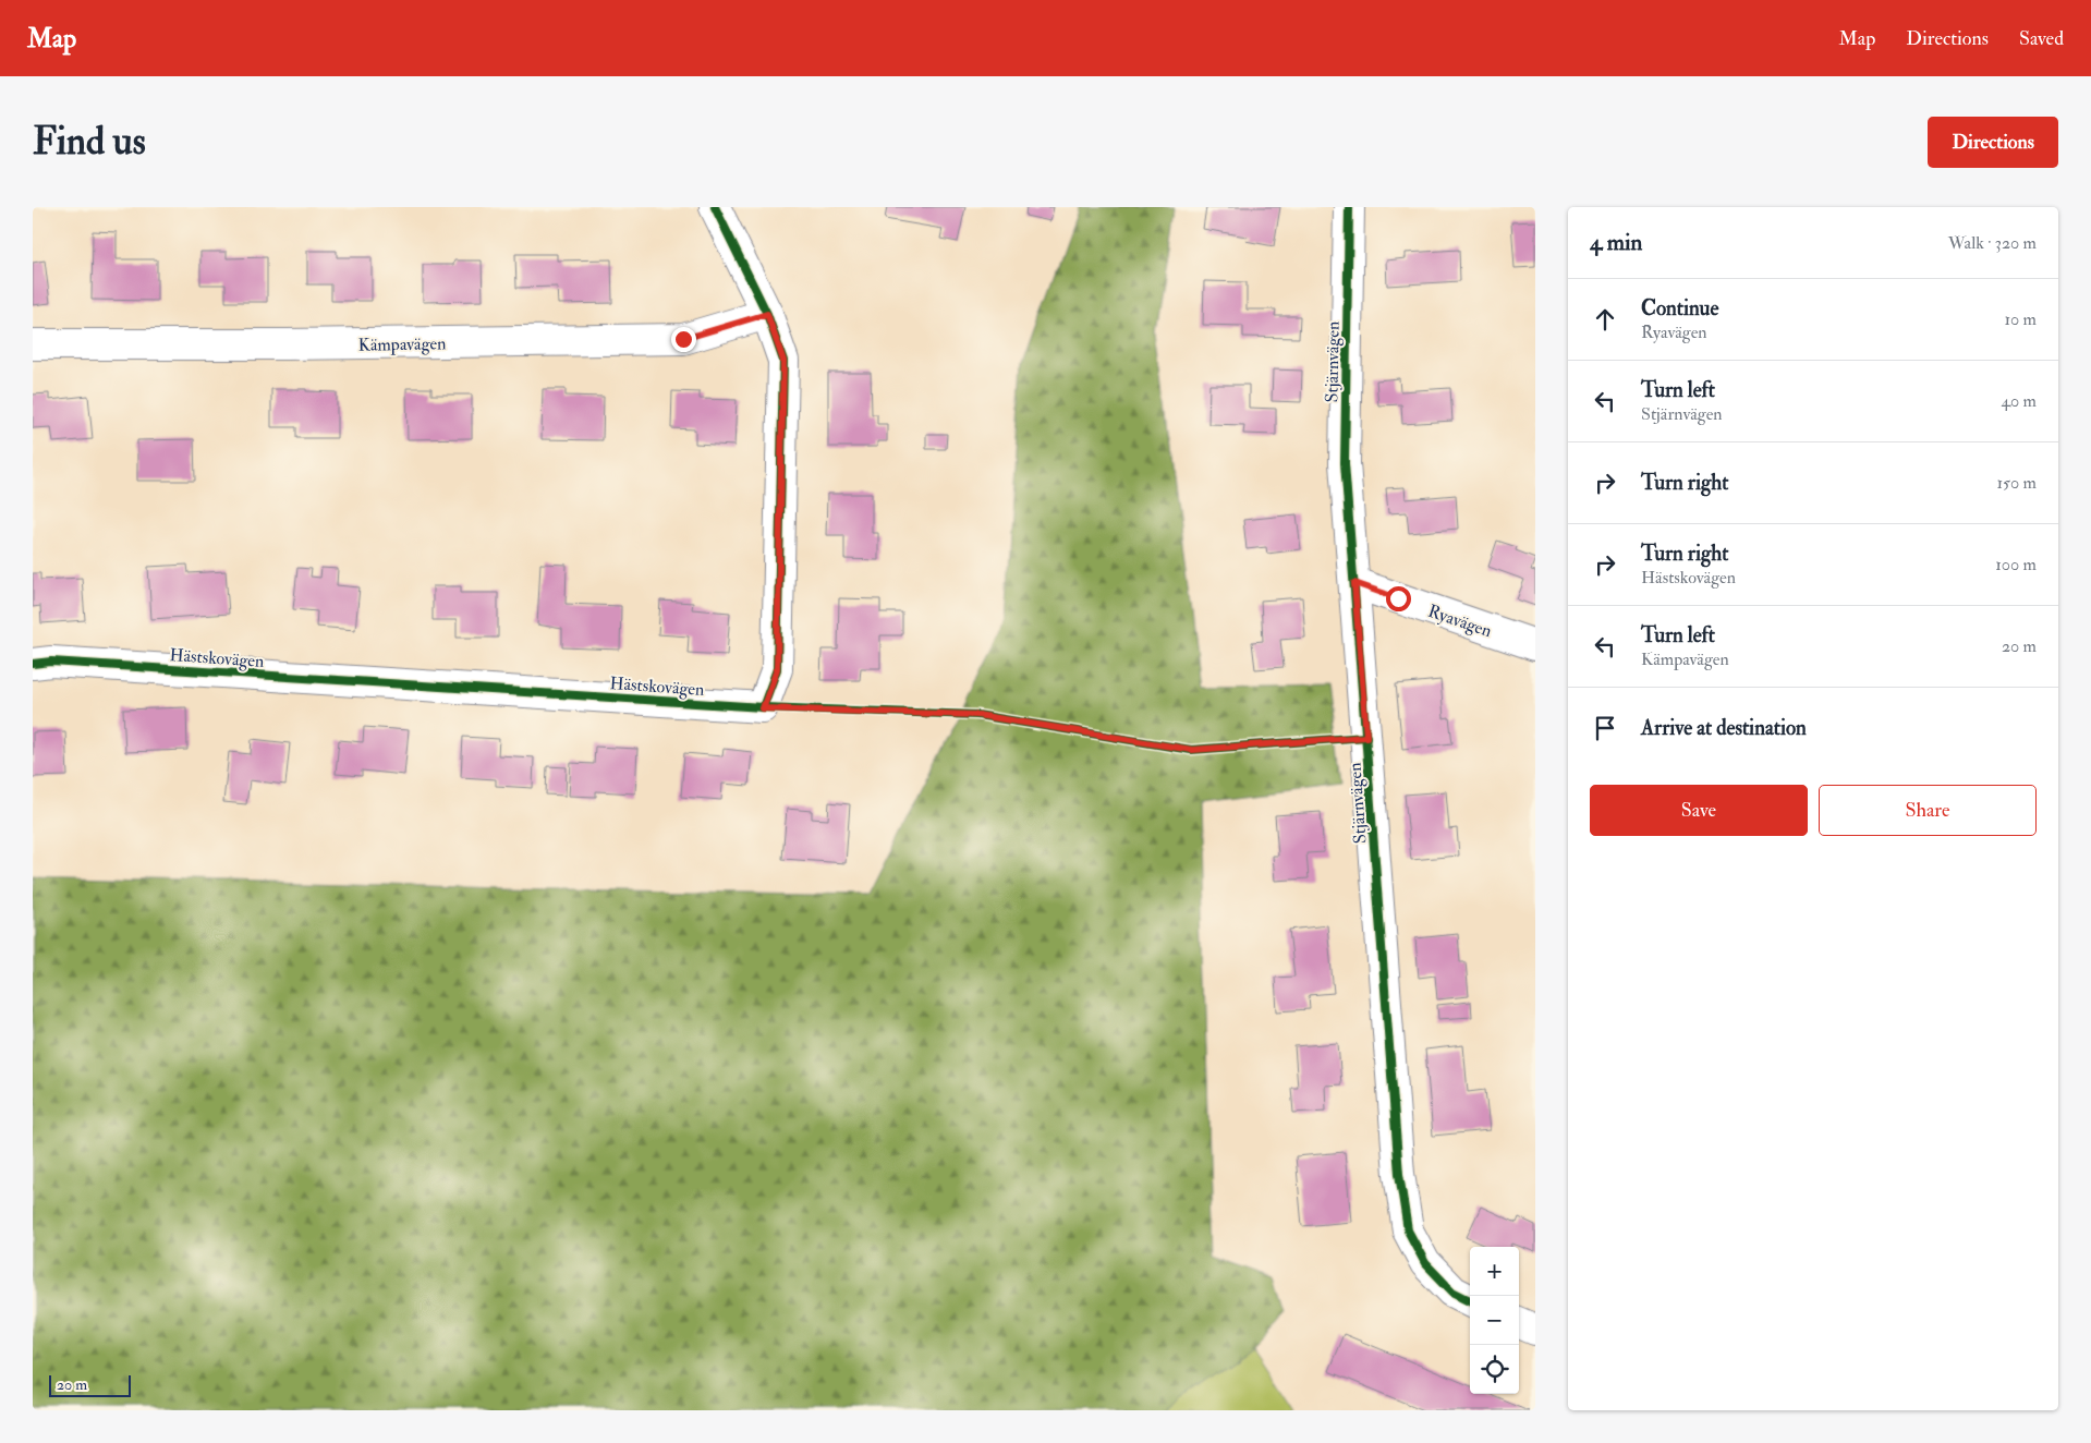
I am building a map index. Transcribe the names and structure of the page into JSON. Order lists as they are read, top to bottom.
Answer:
{
  "streets": {
    "street": [
      "Kämpavägen",
      "Stjärnvägen",
      "Ryavägen",
      "Hästskovägen"
    ]
  },
  "crossings": [
    ["Kämpavägen", "Hästskovägen"],
    ["Stjärnvägen", "Ryavägen"]
  ],
  "scale_bar": "20 m",
  "page": {
    "header": "Map",
    "nav": ["Map", "Directions", "Saved"],
    "buttons": [
      "Directions",
      ["Save", "Share"]
    ],
    "title": "Find us",
    "heading": ["4 min", "Walk · 320 m"],
    "list": [
      ["Continue", "Ryavägen", "10 m"],
      ["Turn left", "Stjärnvägen", "40 m"],
      ["Turn right", "150 m"],
      ["Turn right", "Hästskovägen", "100 m"],
      ["Turn left", "Kämpavägen", "20 m"],
      "Arrive at destination"
    ],
    "map_buttons": ["+", "−"],
    "scale": "20 m"
  }
}
